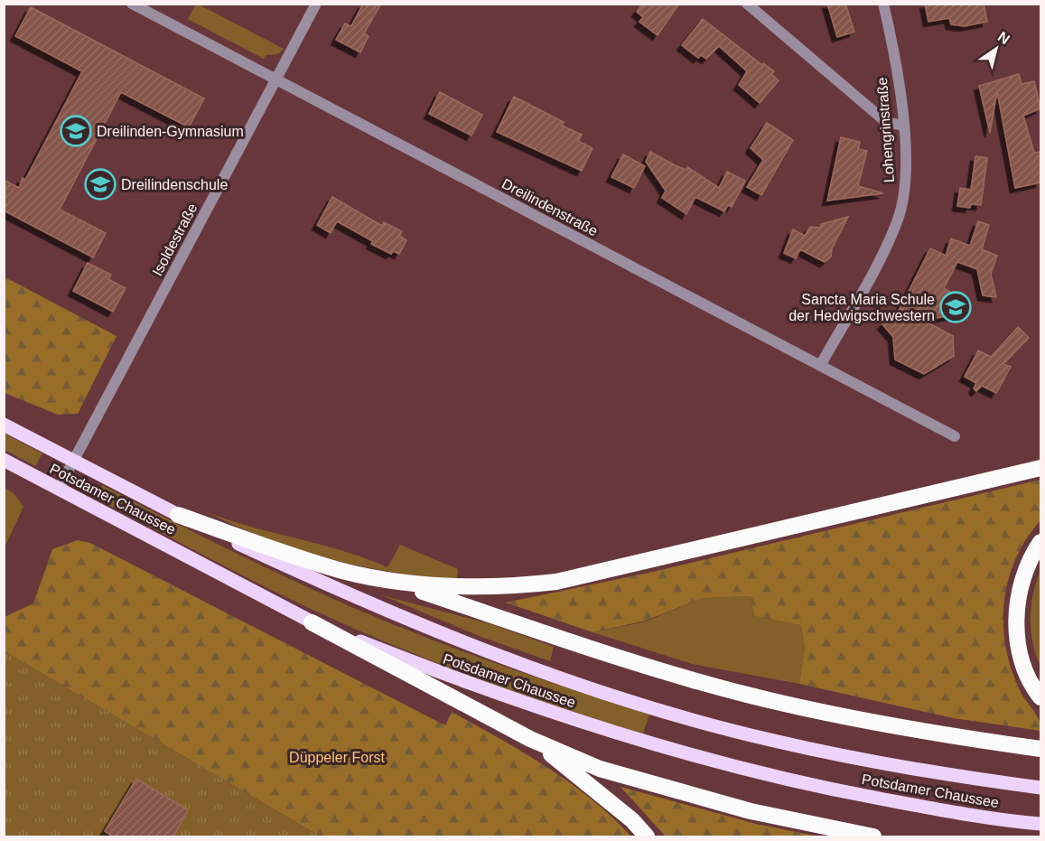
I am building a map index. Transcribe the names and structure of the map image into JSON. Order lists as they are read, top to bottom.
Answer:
{
  "streets": {
    "main road": ["Potsdamer Chaussee"],
    "street": ["Lohengrinstraße", "Dreilindenstraße", "Isoldestraße"]
  },
  "crossings": [
    ["Lohengrinstraße", "Dreilindenstraße"],
    ["Dreilindenstraße", "Isoldestraße"],
    ["Isoldestraße", "Potsdamer Chaussee"]
  ],
  "parks": ["Düppeler Forst"],
  "places": {
    "school or university": ["Dreilinden-Gymnasium", "Dreilindenschule", "Sancta Maria Schule der Hedwigschwestern"]
  },
  "north": "top right"
}
